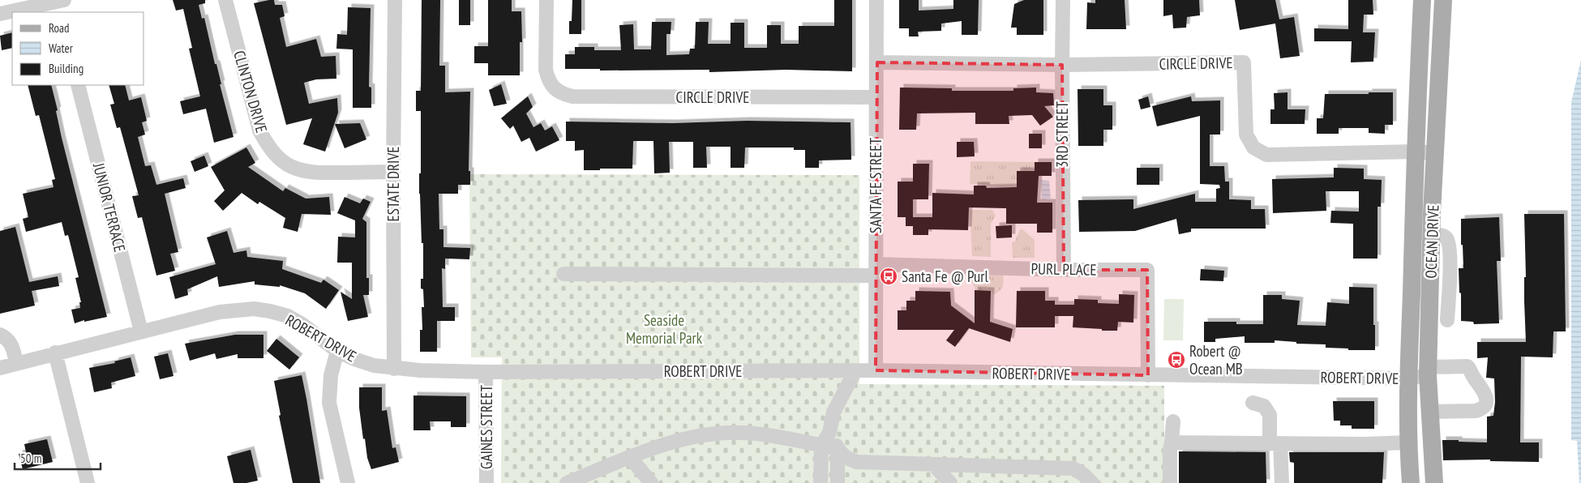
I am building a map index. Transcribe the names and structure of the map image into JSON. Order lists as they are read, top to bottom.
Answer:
{
  "streets": {
    "main road": ["OCEAN DRIVE"],
    "street": [
      "CIRCLE DRIVE",
      "CLINTON DRIVE",
      "3RD STREET",
      "ESTATE DRIVE",
      "SANTA FE STREET",
      "JUNIOR TERRACE",
      "PURL PLACE",
      "ROBERT DRIVE",
      "GAINES STREET"
    ]
  },
  "crossings": [
    ["CIRCLE DRIVE", "3RD STREET"],
    ["CIRCLE DRIVE", "SANTA FE STREET"],
    ["CIRCLE DRIVE", "OCEAN DRIVE"],
    ["CLINTON DRIVE", "ESTATE DRIVE"],
    ["3RD STREET", "PURL PLACE"],
    ["ESTATE DRIVE", "ROBERT DRIVE"],
    ["SANTA FE STREET", "PURL PLACE"],
    ["SANTA FE STREET", "ROBERT DRIVE"],
    ["JUNIOR TERRACE", "ROBERT DRIVE"],
    ["OCEAN DRIVE", "ROBERT DRIVE"],
    ["PURL PLACE", "ROBERT DRIVE"],
    ["ROBERT DRIVE", "GAINES STREET"]
  ],
  "parks": ["Seaside Memorial Park"],
  "places": {
    "bus stop": ["Santa Fe @ Purl", "Robert @ Ocean MB"]
  },
  "legend": ["Road", "Water", "Building"],
  "scale_bar": "50 m"
}
